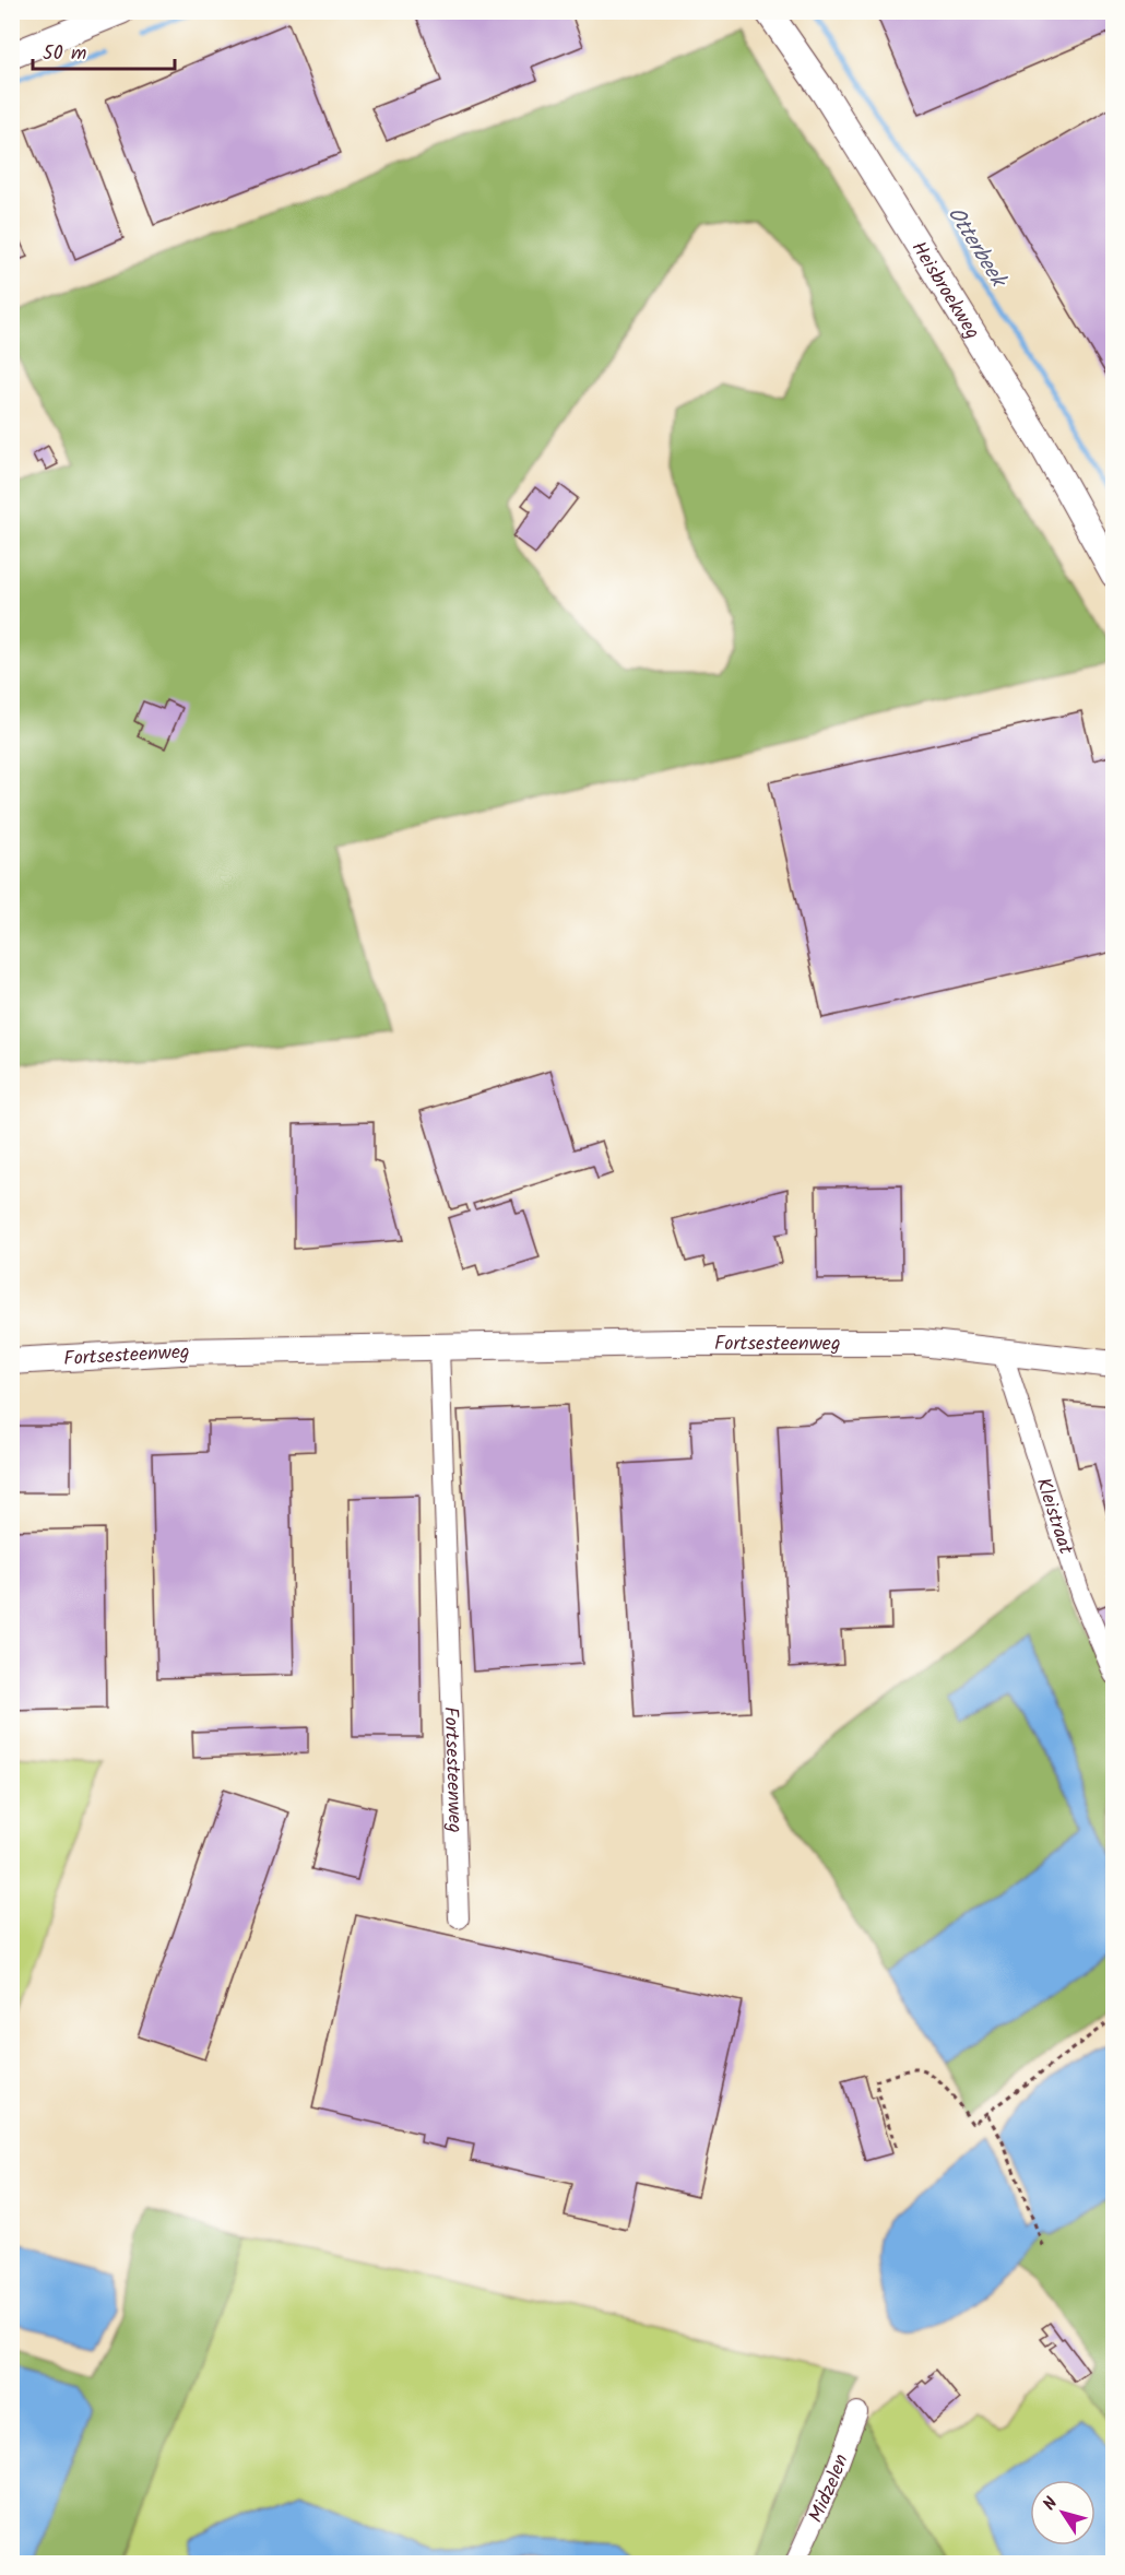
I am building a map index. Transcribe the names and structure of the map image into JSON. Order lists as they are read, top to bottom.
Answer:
{
  "streets": {
    "street": [
      "Heisbroekweg",
      "Fortsesteenweg",
      "Kleistraat",
      "Midzelen"
    ]
  },
  "crossings": [
    ["Fortsesteenweg", "Kleistraat"]
  ],
  "water": ["Otterbeek"],
  "scale_bar": "50 m",
  "north": "top left"
}
